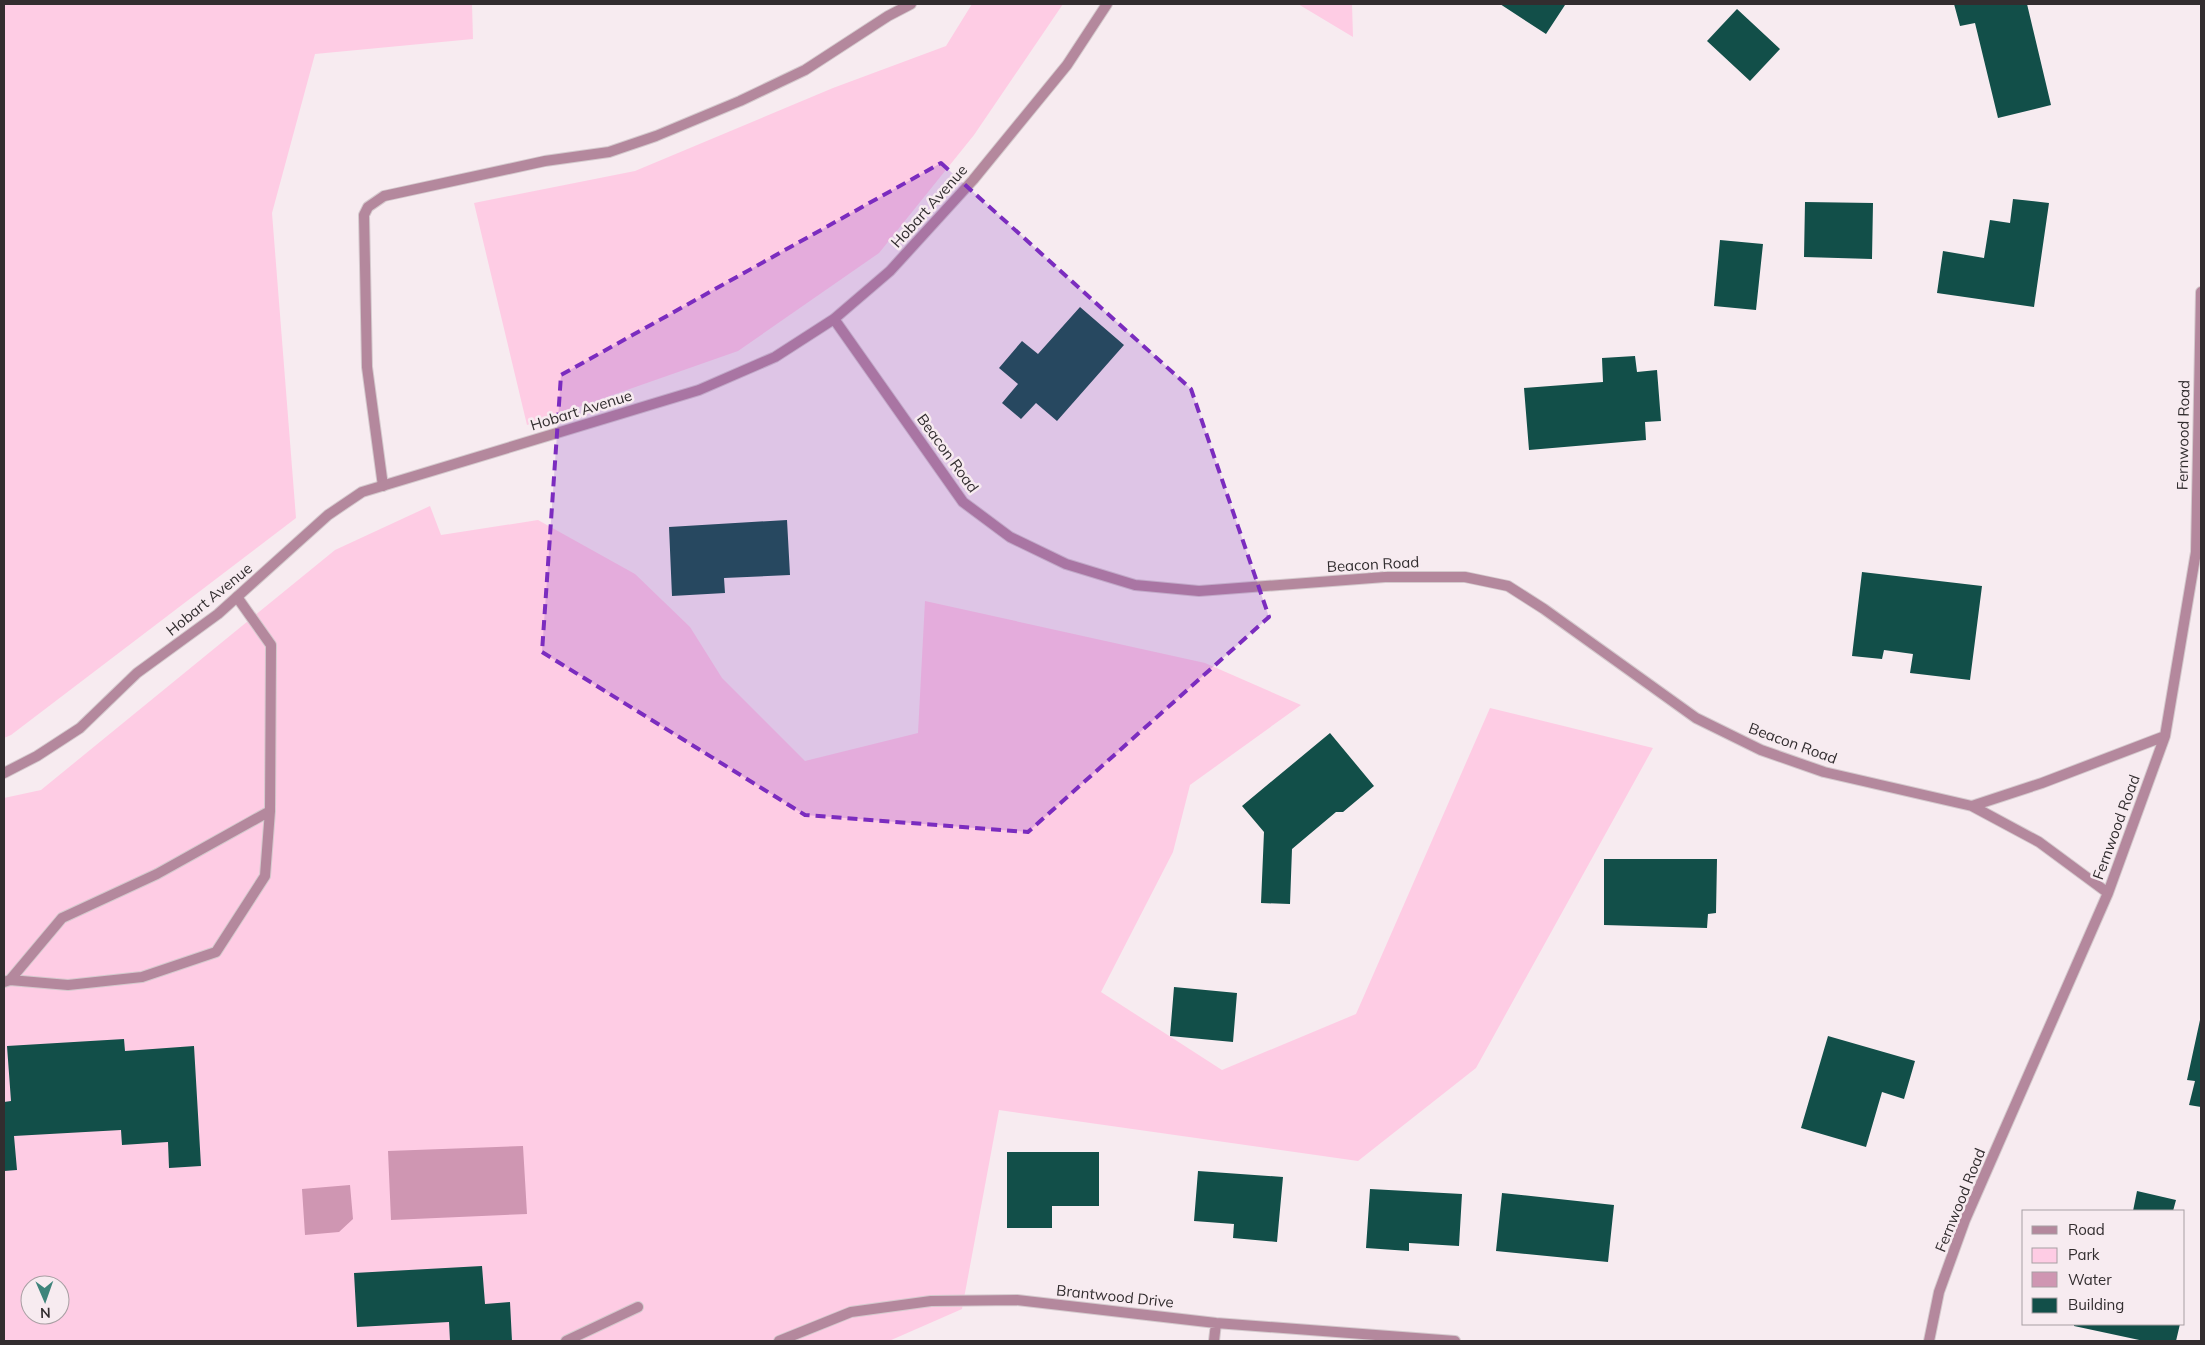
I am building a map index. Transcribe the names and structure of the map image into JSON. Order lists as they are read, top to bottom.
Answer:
{
  "streets": {
    "street": [
      "Hobart Avenue",
      "Fernwood Road",
      "Beacon Road",
      "Brantwood Drive"
    ]
  },
  "crossings": [
    ["Hobart Avenue", "Beacon Road"],
    ["Fernwood Road", "Beacon Road"]
  ],
  "legend": [
    "Road",
    "Park",
    "Water",
    "Building"
  ],
  "north": "bottom"
}
